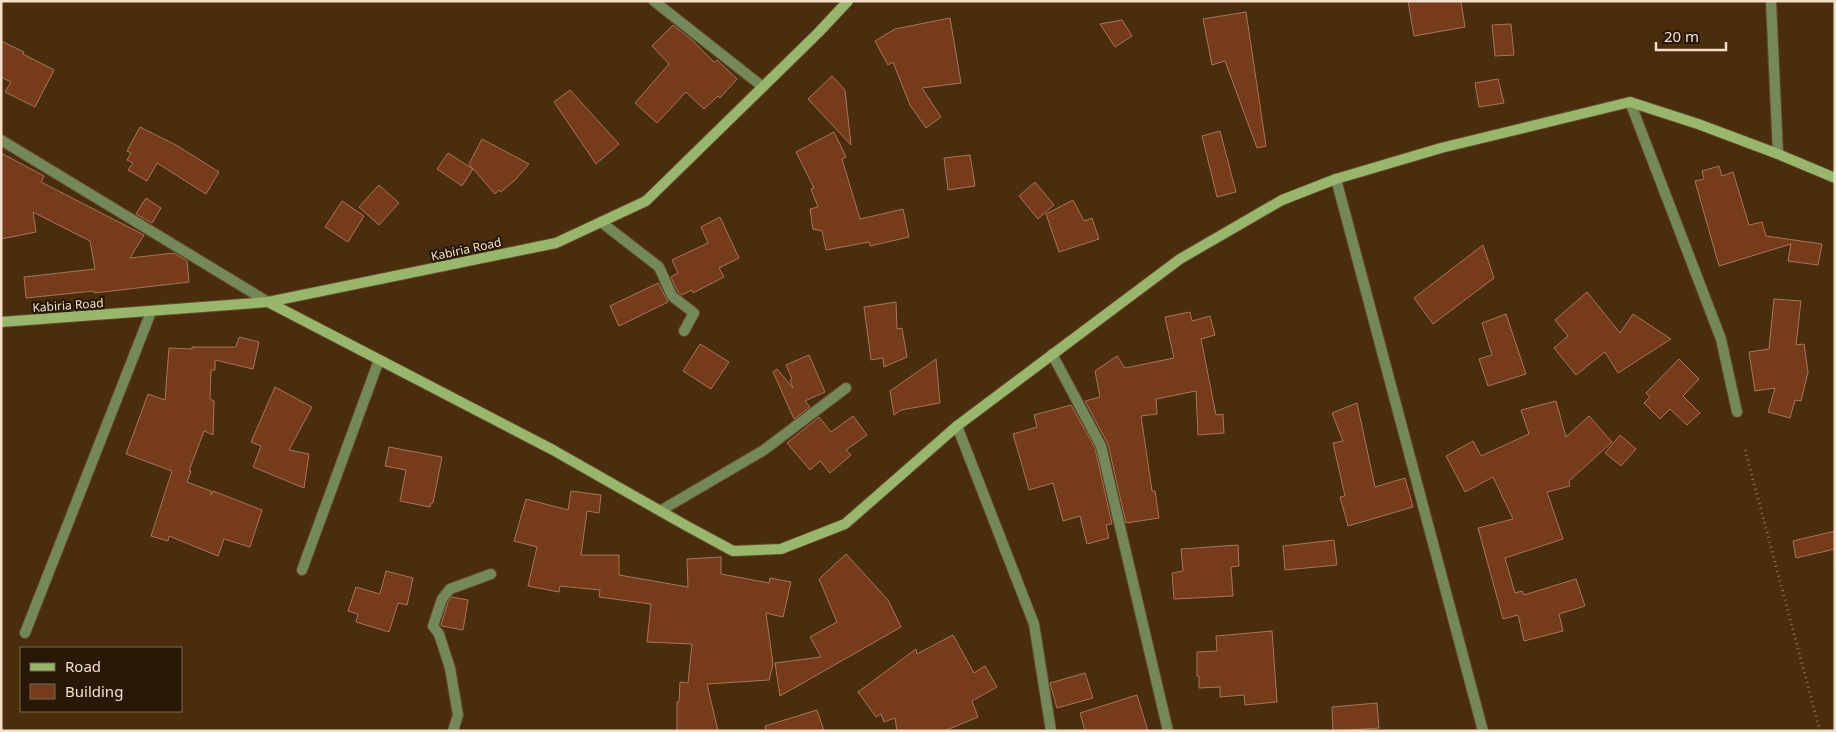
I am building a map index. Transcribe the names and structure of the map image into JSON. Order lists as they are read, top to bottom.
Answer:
{
  "streets": {
    "main road": ["Kabiria Road"]
  },
  "legend": ["Road", "Building"],
  "scale_bar": "20 m"
}
